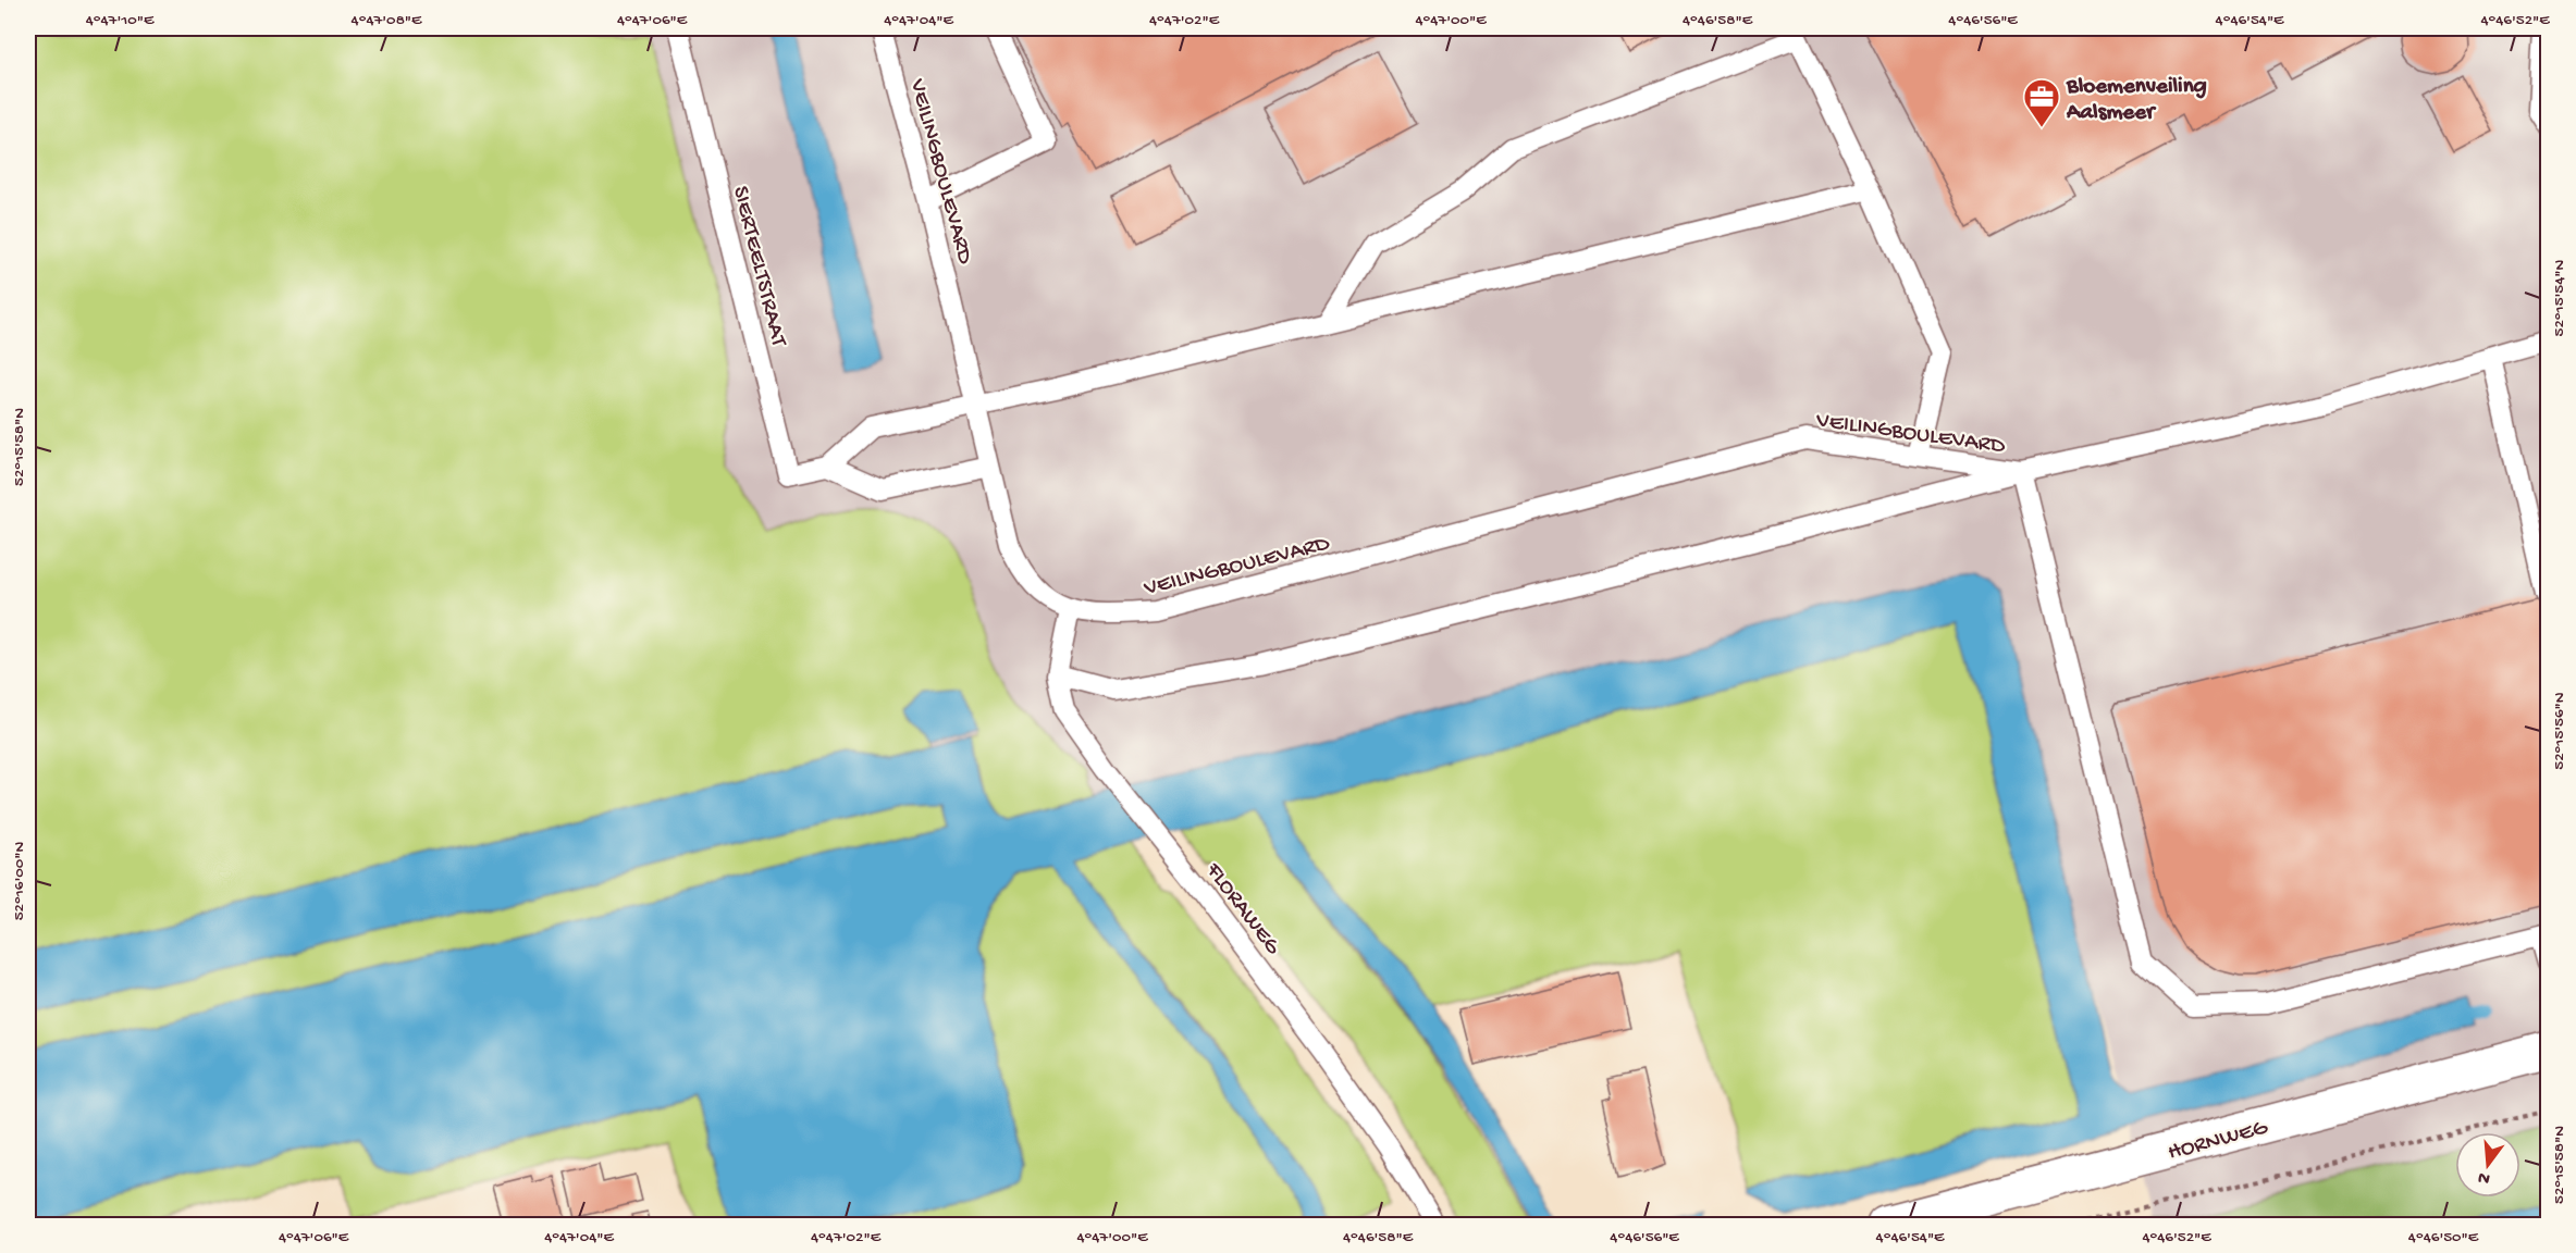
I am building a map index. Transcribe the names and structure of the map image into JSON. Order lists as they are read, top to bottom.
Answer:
{
  "streets": {
    "street": ["HORNWEG"],
    "lane": ["VEILINGBOULEVARD", "SIERTEELTSTRAAT", "FLORAWEG"]
  },
  "crossings": [
    ["VEILINGBOULEVARD", "SIERTEELTSTRAAT"],
    ["VEILINGBOULEVARD", "FLORAWEG"]
  ],
  "places": {
    "office": ["Bloemenveiling Aalsmeer"]
  },
  "north": "bottom",
  "coordinates": [
    "4°47'10\"E",
    "4°47'08\"E",
    "4°47'06\"E",
    "4°47'04\"E",
    "4°47'02\"E",
    "4°47'00\"E",
    "4°46'58\"E",
    "4°46'56\"E",
    "4°46'54\"E",
    "4°46'52\"E",
    "52°15'54\"N",
    "52°15'58\"N",
    "52°15'56\"N",
    "52°16'00\"N",
    "4°46'50\"E"
  ]
}
